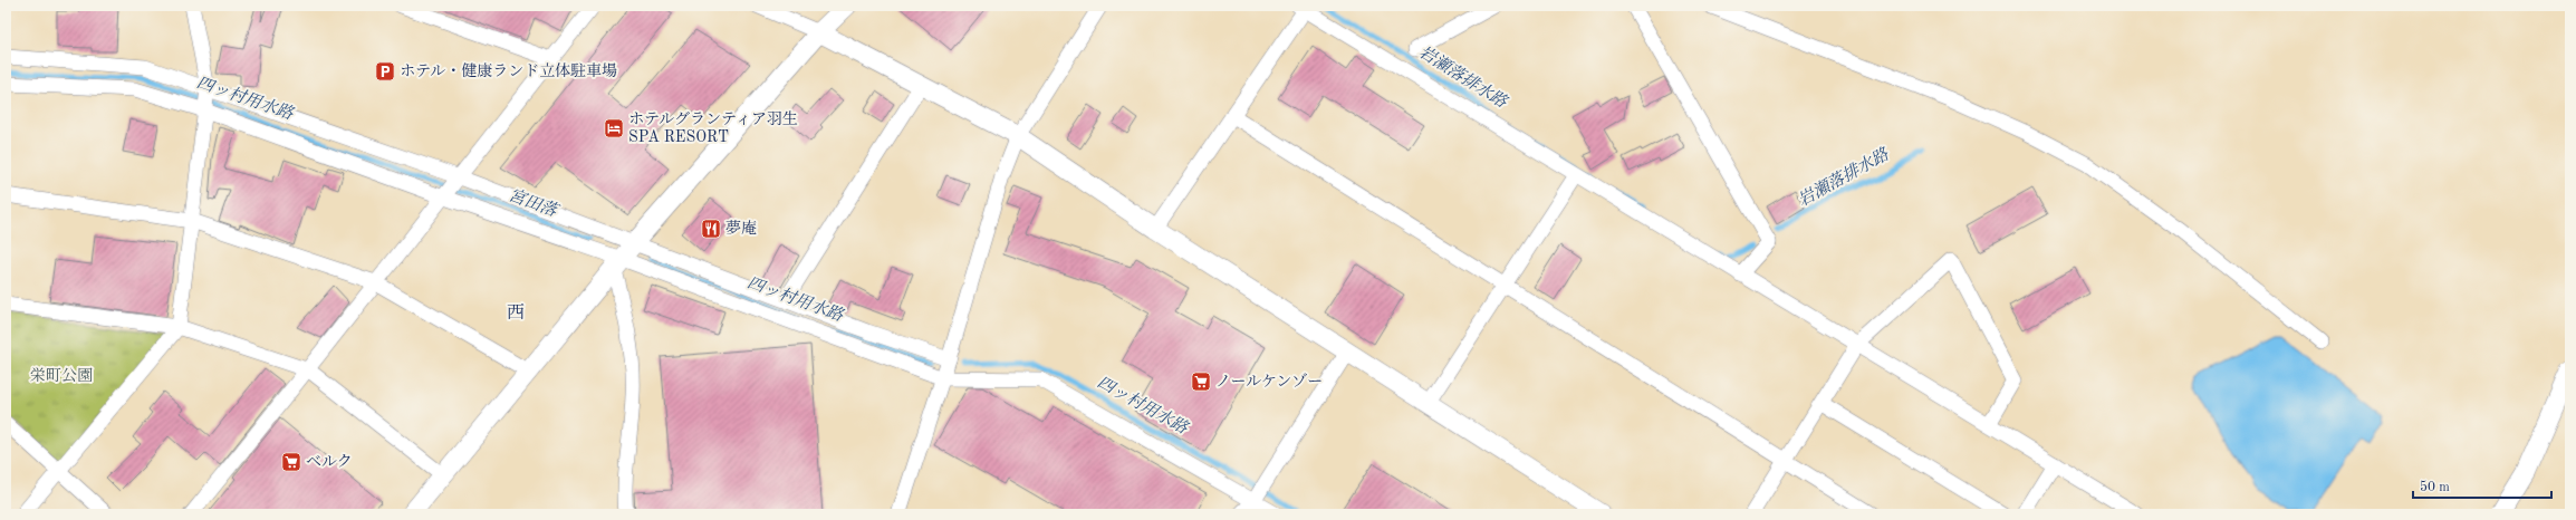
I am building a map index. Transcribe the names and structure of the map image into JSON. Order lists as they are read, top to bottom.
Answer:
{
  "districts": ["西"],
  "water": ["岩瀬落排水路", "四ッ村用水路", "宮田落"],
  "parks": ["栄町公園"],
  "places": {
    "parking": ["ホテル・健康ランド立体駐車場"],
    "hotel": ["ホテルグランティア羽生 SPA RESORT"],
    "restaurant": ["夢庵"],
    "supermarket": ["ノールケンゾー", "ベルク"]
  },
  "scale_bar": "50 m"
}
